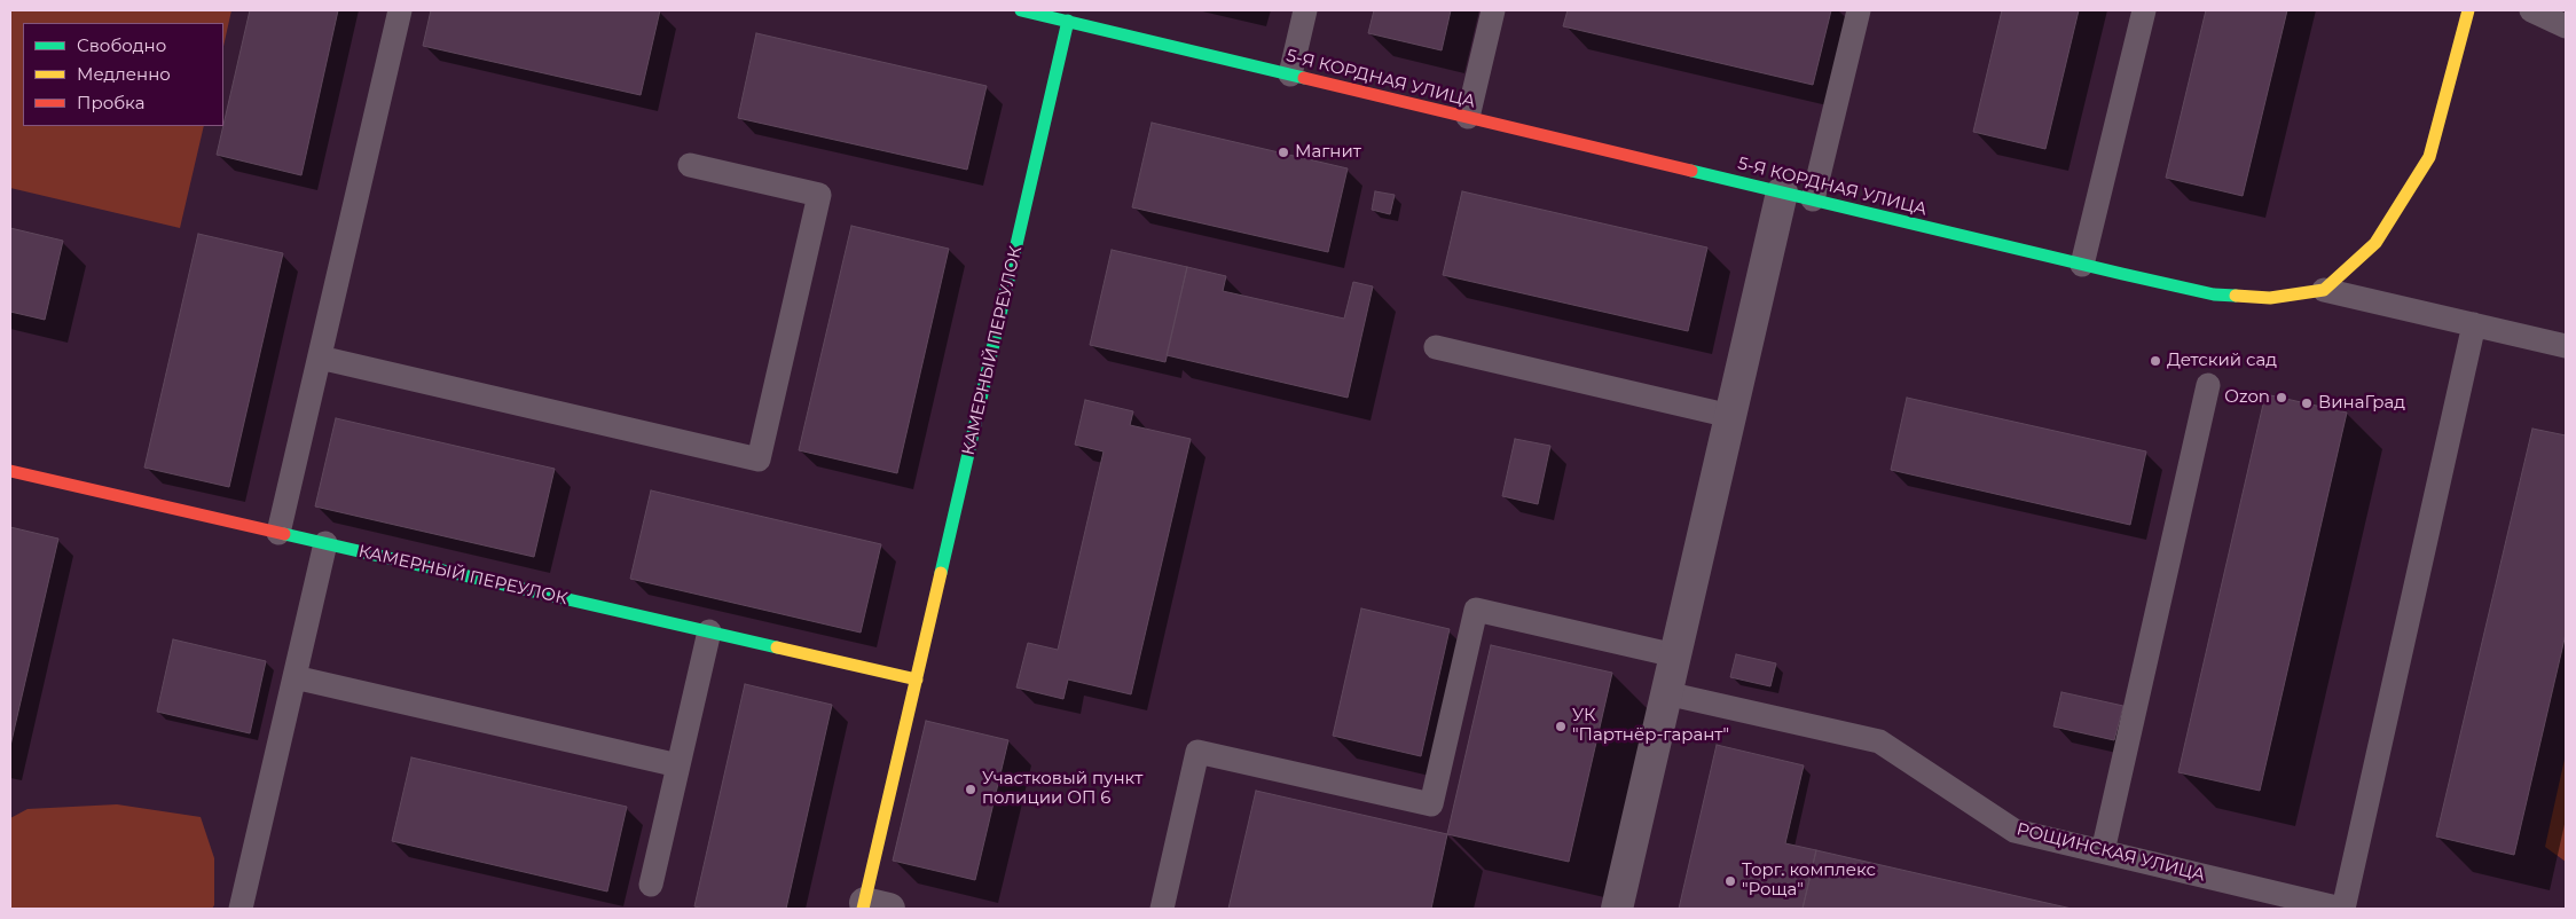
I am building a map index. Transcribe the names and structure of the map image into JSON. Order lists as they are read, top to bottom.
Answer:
{
  "streets": {
    "street": ["5-Я КОРДНАЯ УЛИЦА", "КАМЕРНЫЙ ПЕРЕУЛОК"],
    "lane": ["РОЩИНСКАЯ УЛИЦА"]
  },
  "crossings": [
    ["5-Я КОРДНАЯ УЛИЦА", "КАМЕРНЫЙ ПЕРЕУЛОК"]
  ],
  "places": [
    "Магнит",
    "Детский сад",
    "Ozon",
    "ВинаГрад",
    "УК \"Партнёр-гарант\"",
    "Участковый пункт полиции ОП 6",
    "Торг. комплекс \"Роща\""
  ],
  "legend": ["Свободно", "Медленно", "Пробка"]
}
